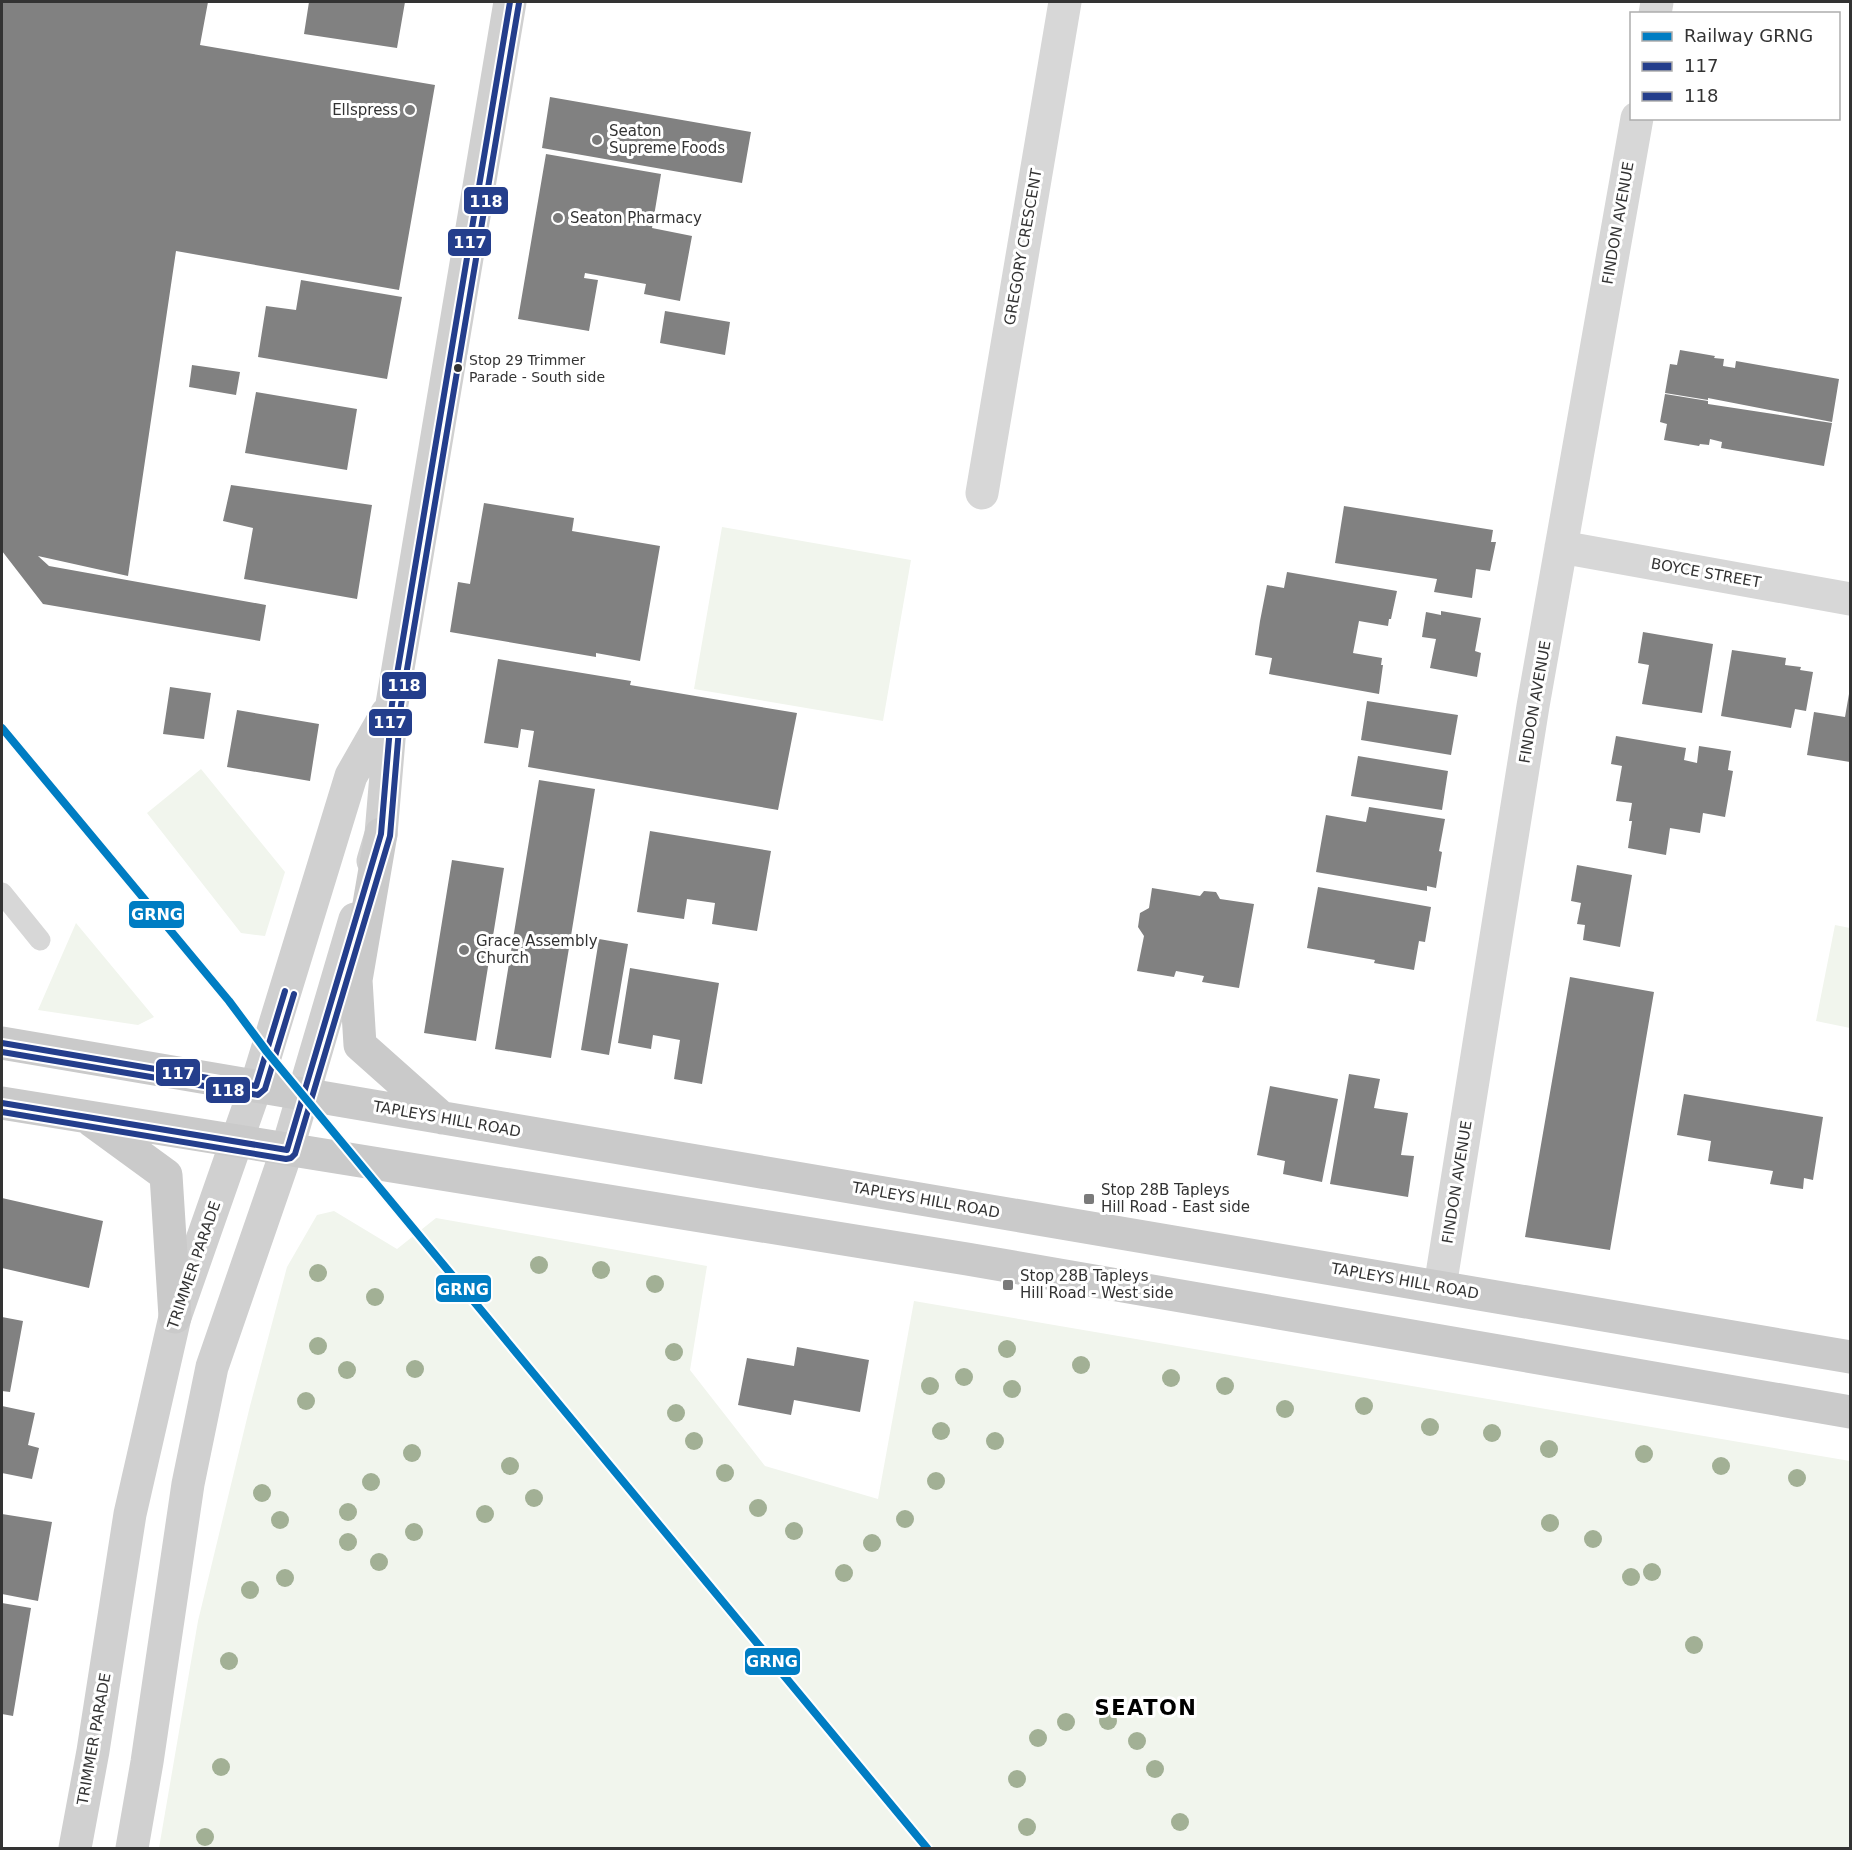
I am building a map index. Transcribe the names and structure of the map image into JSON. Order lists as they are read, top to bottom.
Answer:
{
  "streets": {
    "main road": ["TAPLEYS HILL ROAD", "TRIMMER PARADE"],
    "street": ["FINDON AVENUE", "GREGORY CRESCENT", "BOYCE STREET"]
  },
  "crossings": [
    ["FINDON AVENUE", "BOYCE STREET"],
    ["FINDON AVENUE", "TAPLEYS HILL ROAD"],
    ["TAPLEYS HILL ROAD", "TRIMMER PARADE"]
  ],
  "districts": ["SEATON"],
  "places": {
    "other": [
      "Ellspress",
      "Seaton Supreme Foods",
      "Seaton Pharmacy",
      "Stop 29 Trimmer Parade - South side",
      "Grace Assembly Church"
    ],
    "transit": ["Stop 28B Tapleys Hill Road - East side", "Stop 28B Tapleys Hill Road - West side"]
  },
  "lines": ["transit line 117", "transit line 118", "rail line GRNG"],
  "legend": ["Railway GRNG", "117", "118"]
}
